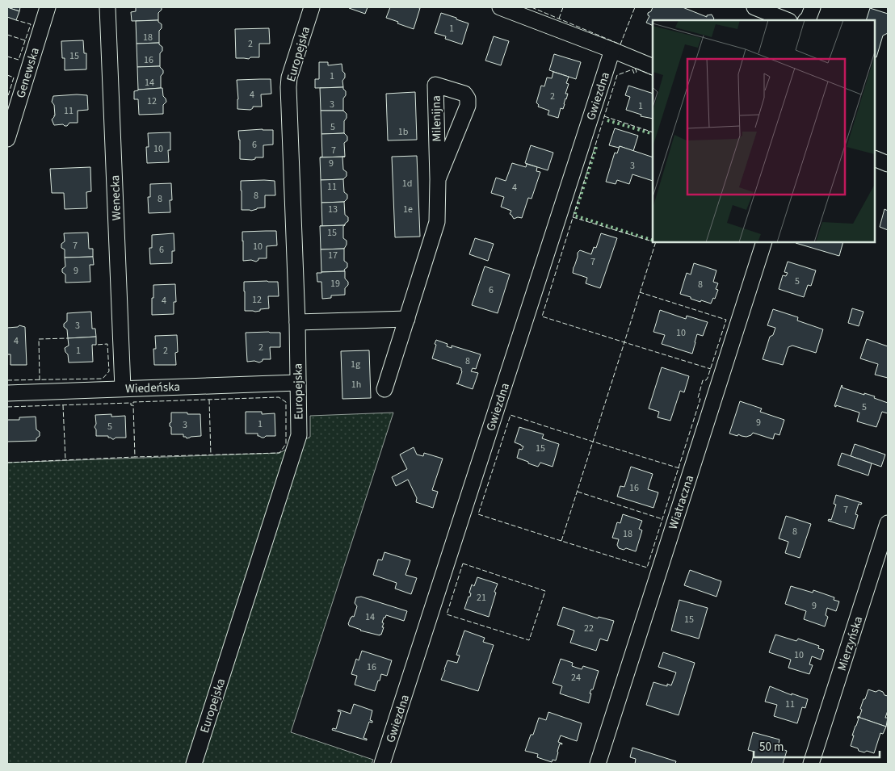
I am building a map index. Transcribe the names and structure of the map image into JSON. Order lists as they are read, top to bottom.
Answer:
{
  "streets": {
    "street": [
      "Europejska",
      "Genewska",
      "Gwiezdna",
      "Milenijna",
      "Wenecka",
      "Wiedeńska",
      "Wiatraczna",
      "Mierzyńska"
    ]
  },
  "crossings": [
    ["Europejska", "Wiedeńska"],
    ["Wenecka", "Wiedeńska"]
  ],
  "house_numbers": [
    "1",
    "18",
    "2",
    "15",
    "16",
    "1",
    "14",
    "4",
    "2",
    "12",
    "3",
    "1",
    "11",
    "5",
    "1b",
    "6",
    "10",
    "7",
    "9",
    "3",
    "1d",
    "11",
    "4",
    "8",
    "8",
    "13",
    "1e",
    "15",
    "7",
    "10",
    "6",
    "17",
    "7",
    "9",
    "5",
    "19",
    "8",
    "6",
    "12",
    "4",
    "3",
    "10",
    "4",
    "2",
    "1",
    "2",
    "8",
    "1g",
    "1h",
    "5",
    "9",
    "1",
    "3",
    "5",
    "15",
    "16",
    "7",
    "8",
    "18",
    "21",
    "9",
    "14",
    "15",
    "22",
    "10",
    "16",
    "24",
    "11"
  ],
  "scale_bar": "50 m"
}
